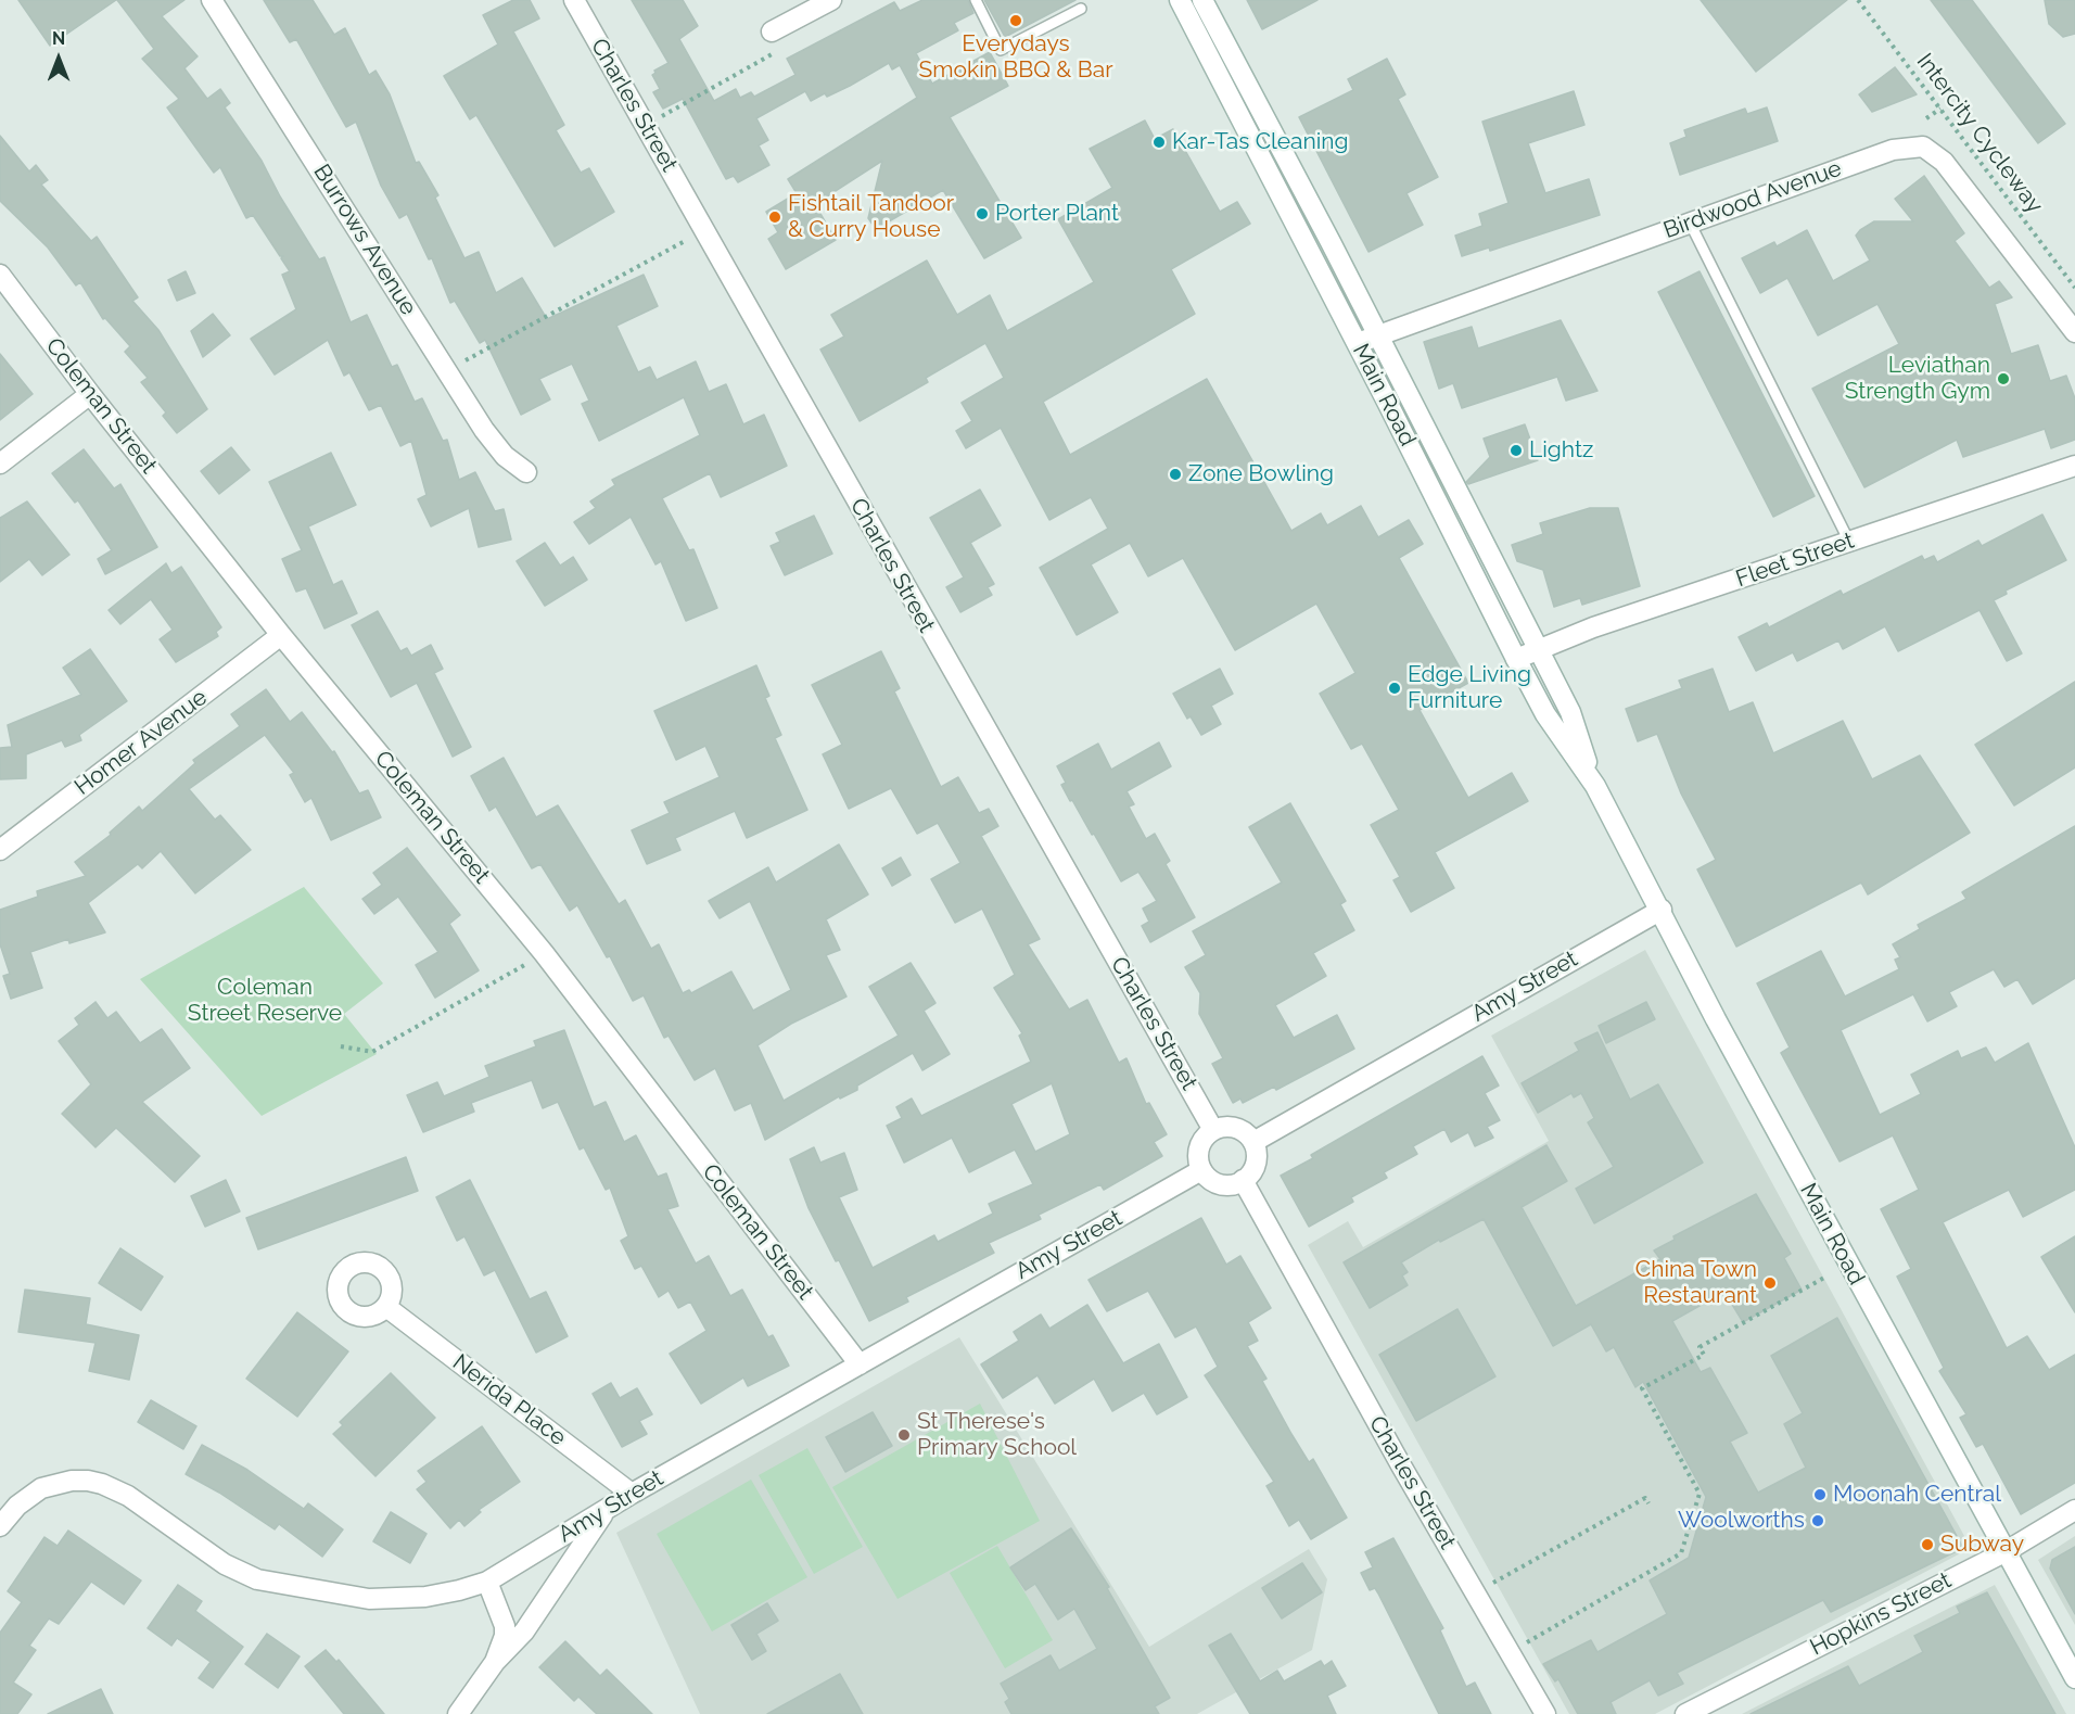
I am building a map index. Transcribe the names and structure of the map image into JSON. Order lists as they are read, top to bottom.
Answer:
{
  "streets": {
    "street": [
      "Charles Street",
      "Birdwood Avenue",
      "Burrows Avenue",
      "Main Road",
      "Coleman Street",
      "Fleet Street",
      "Homer Avenue",
      "Amy Street",
      "Nerida Place",
      "Hopkins Street"
    ],
    "path": ["Intercity Cycleway"]
  },
  "crossings": [
    ["Charles Street", "Amy Street"],
    ["Birdwood Avenue", "Main Road"],
    ["Main Road", "Fleet Street"],
    ["Main Road", "Amy Street"],
    ["Main Road", "Hopkins Street"],
    ["Coleman Street", "Homer Avenue"],
    ["Coleman Street", "Amy Street"],
    ["Amy Street", "Nerida Place"]
  ],
  "parks": ["Coleman Street Reserve"],
  "places": [
    "Everydays Smokin BBQ & Bar",
    "Kar-Tas Cleaning",
    "Porter Plant",
    "Fishtail Tandoor & Curry House",
    "Leviathan Strength Gym",
    "Lightz",
    "Zone Bowling",
    "Edge Living Furniture",
    "China Town Restaurant",
    "St Therese's Primary School",
    "Moonah Central",
    "Woolworths",
    "Subway"
  ],
  "north": "top"
}
